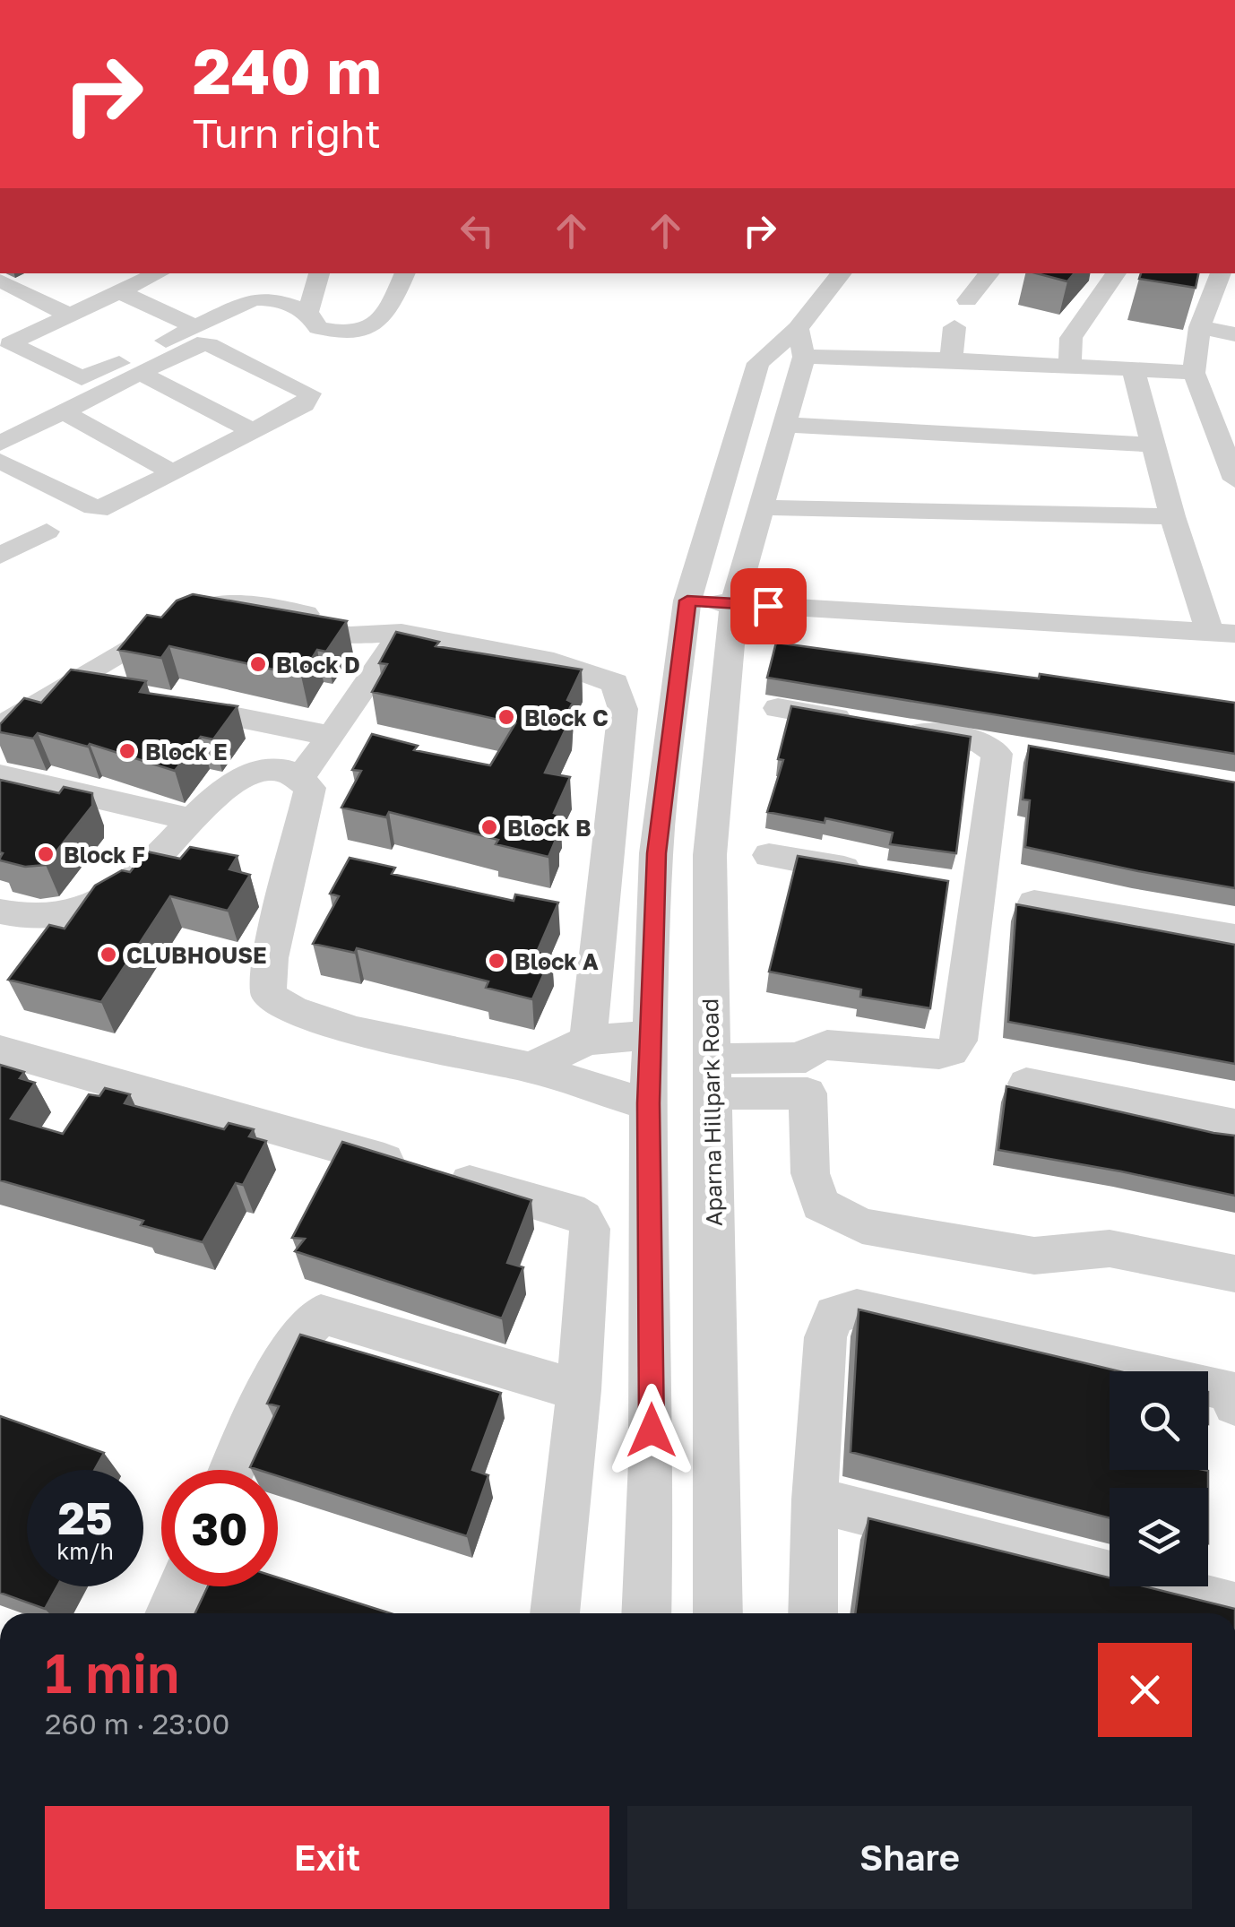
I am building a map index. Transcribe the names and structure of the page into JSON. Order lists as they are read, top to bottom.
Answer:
{
  "streets": {
    "street": ["Aparna Hillpark Road"]
  },
  "places": [
    "Block D",
    "Block C",
    "Block E",
    "Block B",
    "Block F",
    "CLUBHOUSE",
    "Block A"
  ],
  "page": {
    "turn": ["240 m", "Turn right"],
    "speed": "25 km/h",
    "limit": "30",
    "heading": ["1 min", "260 m · 23:00"],
    "buttons": ["Exit", "Share"]
  }
}
